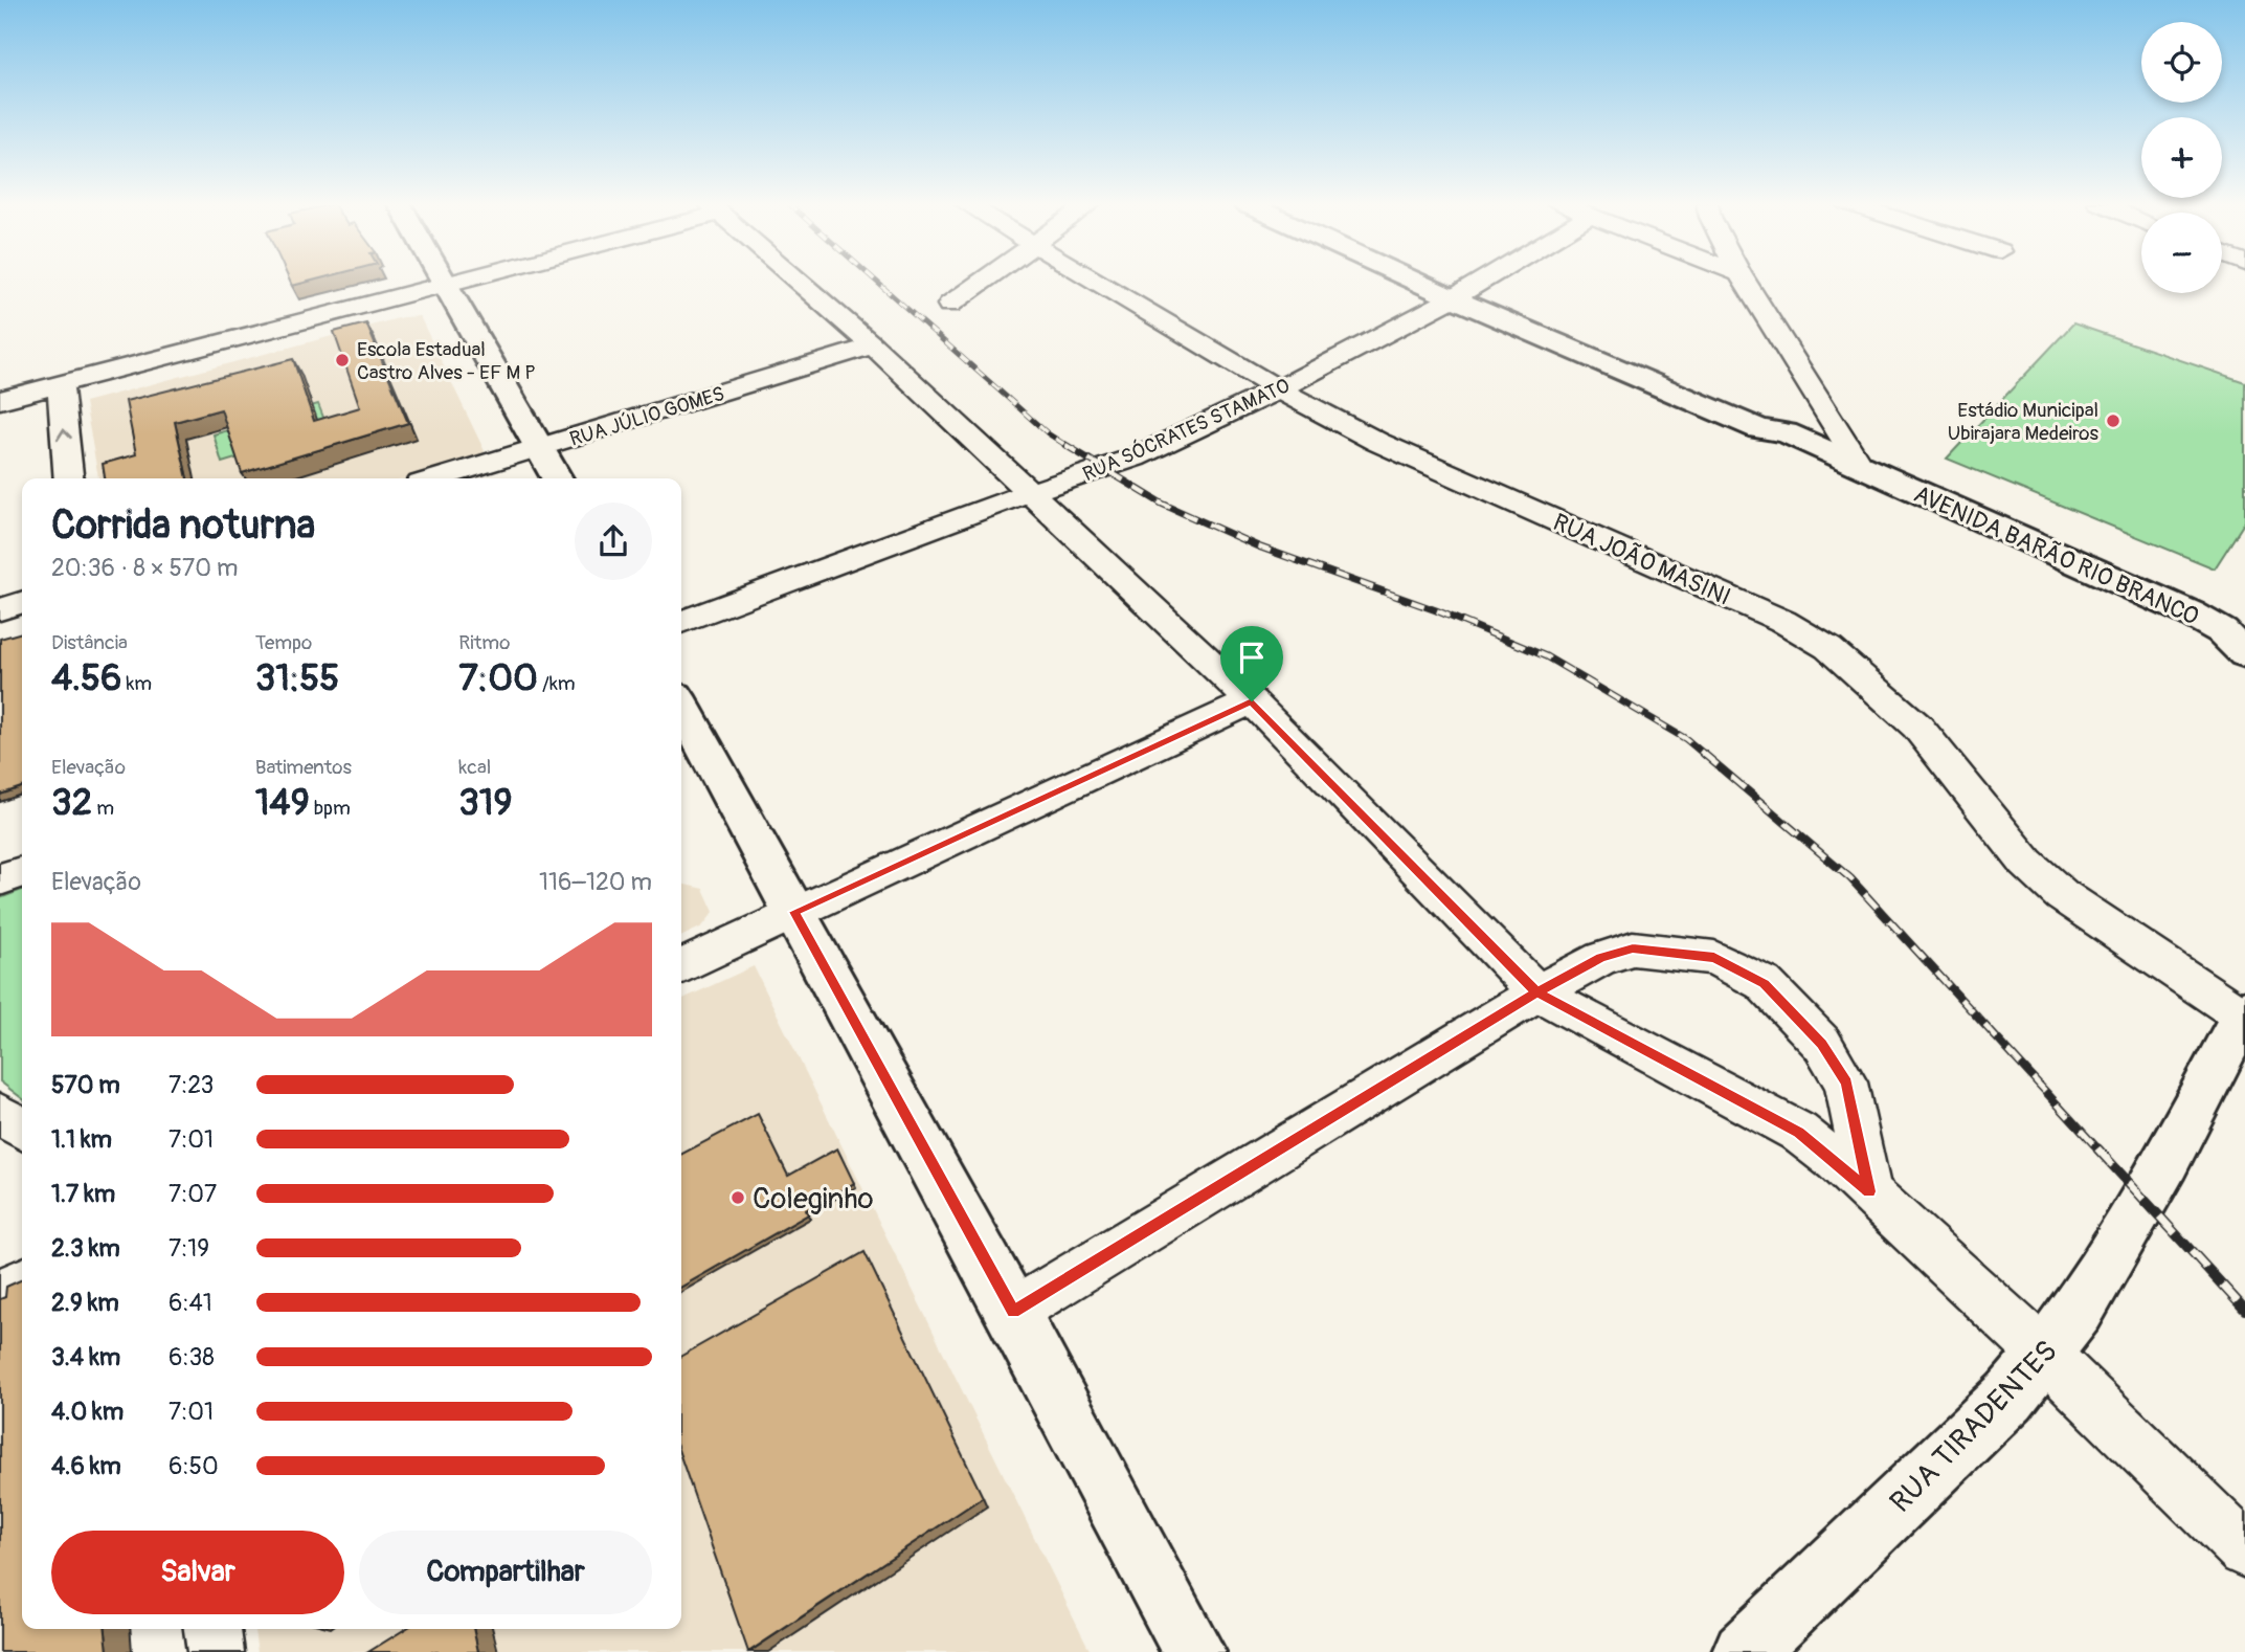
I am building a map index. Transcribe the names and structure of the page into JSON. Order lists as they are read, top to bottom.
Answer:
{
  "streets": {
    "street": [
      "RUA JÚLIO GOMES",
      "RUA SÓCRATES STAMATO",
      "AVENIDA BARÃO RIO BRANCO",
      "RUA JOÃO MASINI",
      "RUA TIRADENTES"
    ]
  },
  "crossings": [
    ["RUA SÓCRATES STAMATO", "AVENIDA BARÃO RIO BRANCO"],
    ["RUA SÓCRATES STAMATO", "RUA JOÃO MASINI"],
    ["RUA JOÃO MASINI", "RUA TIRADENTES"]
  ],
  "places": ["Escola Estadual Castro Alves - EF M P", "Estádio Municipal Ubirajara Medeiros", "Coleginho"],
  "page": {
    "map_buttons": ["+", "−"],
    "heading": ["Corrida noturna", "20:36 · 8 × 570 m"],
    "stats": [
      ["Distância", "4.56 km"],
      ["Tempo", "31:55"],
      ["Ritmo", "7:00 /km"],
      ["Elevação", "32 m"],
      ["Batimentos", "149 bpm"],
      ["kcal", "319"]
    ],
    "chart": ["Elevação", "116–120 m"],
    "list": [
      {
        "name": "570 m",
        "note": "7:23"
      },
      {
        "name": "1.1 km",
        "note": "7:01"
      },
      {
        "name": "1.7 km",
        "note": "7:07"
      },
      {
        "name": "2.3 km",
        "note": "7:19"
      },
      {
        "name": "2.9 km",
        "note": "6:41"
      },
      {
        "name": "3.4 km",
        "note": "6:38"
      },
      {
        "name": "4.0 km",
        "note": "7:01"
      },
      {
        "name": "4.6 km",
        "note": "6:50"
      }
    ],
    "buttons": ["Salvar", "Compartilhar"]
  }
}
